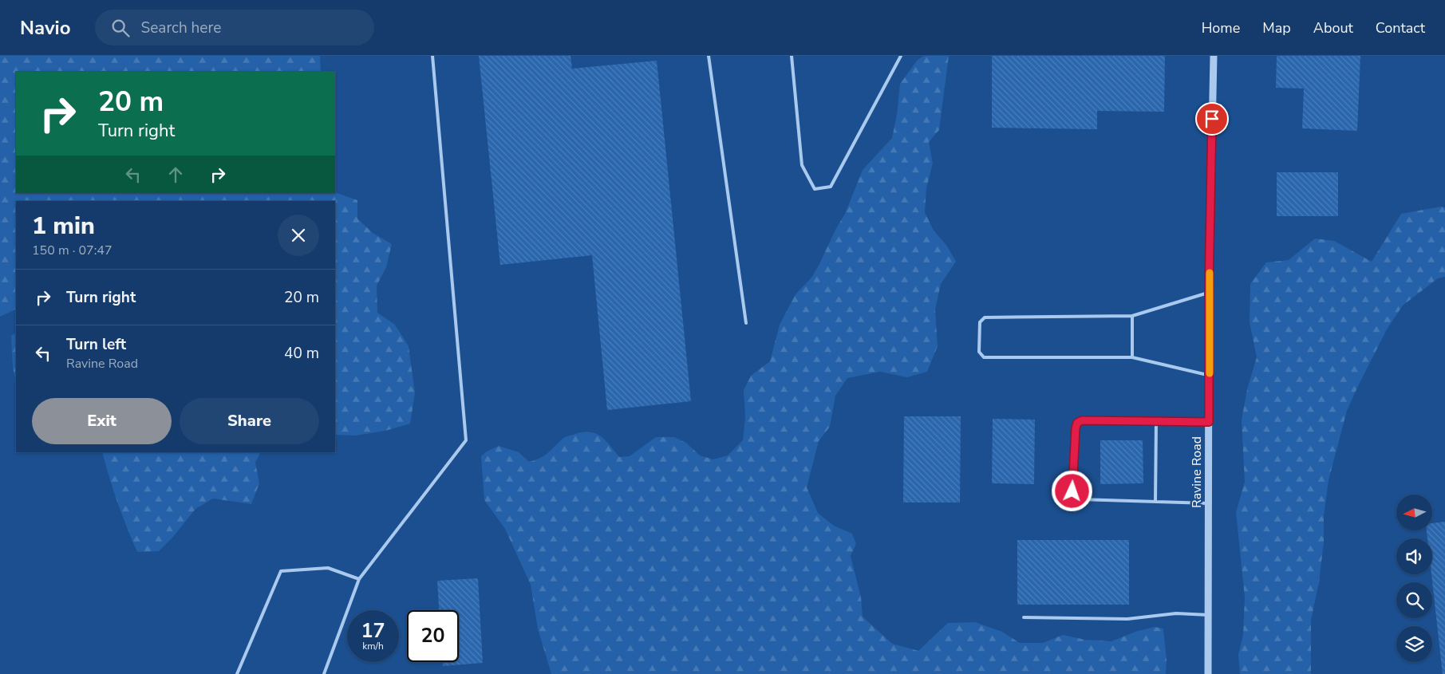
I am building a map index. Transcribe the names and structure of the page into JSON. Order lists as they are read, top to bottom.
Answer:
{
  "streets": {
    "street": ["Ravine Road"]
  },
  "north": "left",
  "page": {
    "header": "Navio",
    "search": "Search here",
    "nav": [
      "Home",
      "Map",
      "About",
      "Contact"
    ],
    "turn": ["20 m", "Turn right"],
    "heading": ["1 min", "150 m · 07:47"],
    "list": [
      {
        "name": "Turn right",
        "value": "20 m"
      },
      {
        "name": "Turn left",
        "note": "Ravine Road",
        "value": "40 m"
      }
    ],
    "buttons": ["Exit", "Share"],
    "speed": "17 km/h",
    "limit": "20"
  }
}
